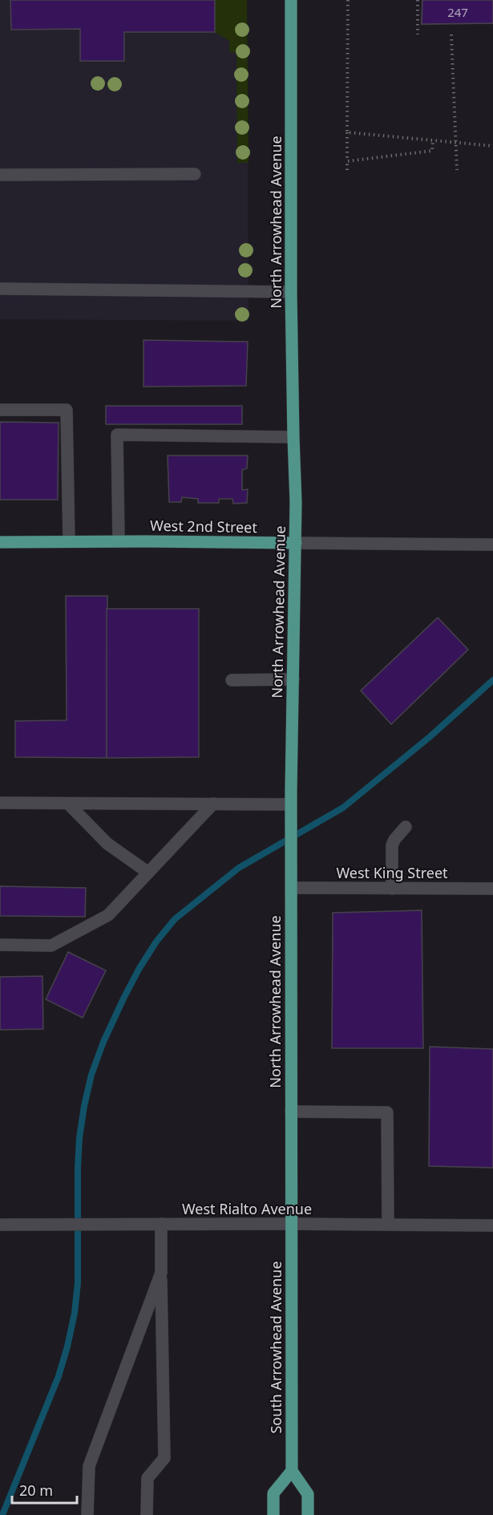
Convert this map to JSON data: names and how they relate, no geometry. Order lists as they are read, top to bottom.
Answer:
{
  "streets": {
    "main road": ["North Arrowhead Avenue", "West 2nd Street", "South Arrowhead Avenue"],
    "street": ["West King Street", "West Rialto Avenue"]
  },
  "crossings": [
    ["North Arrowhead Avenue", "West 2nd Street"],
    ["North Arrowhead Avenue", "West King Street"],
    ["North Arrowhead Avenue", "West Rialto Avenue"],
    ["North Arrowhead Avenue", "South Arrowhead Avenue"],
    ["West Rialto Avenue", "South Arrowhead Avenue"]
  ],
  "house_numbers": ["247"],
  "scale_bar": "20 m"
}
